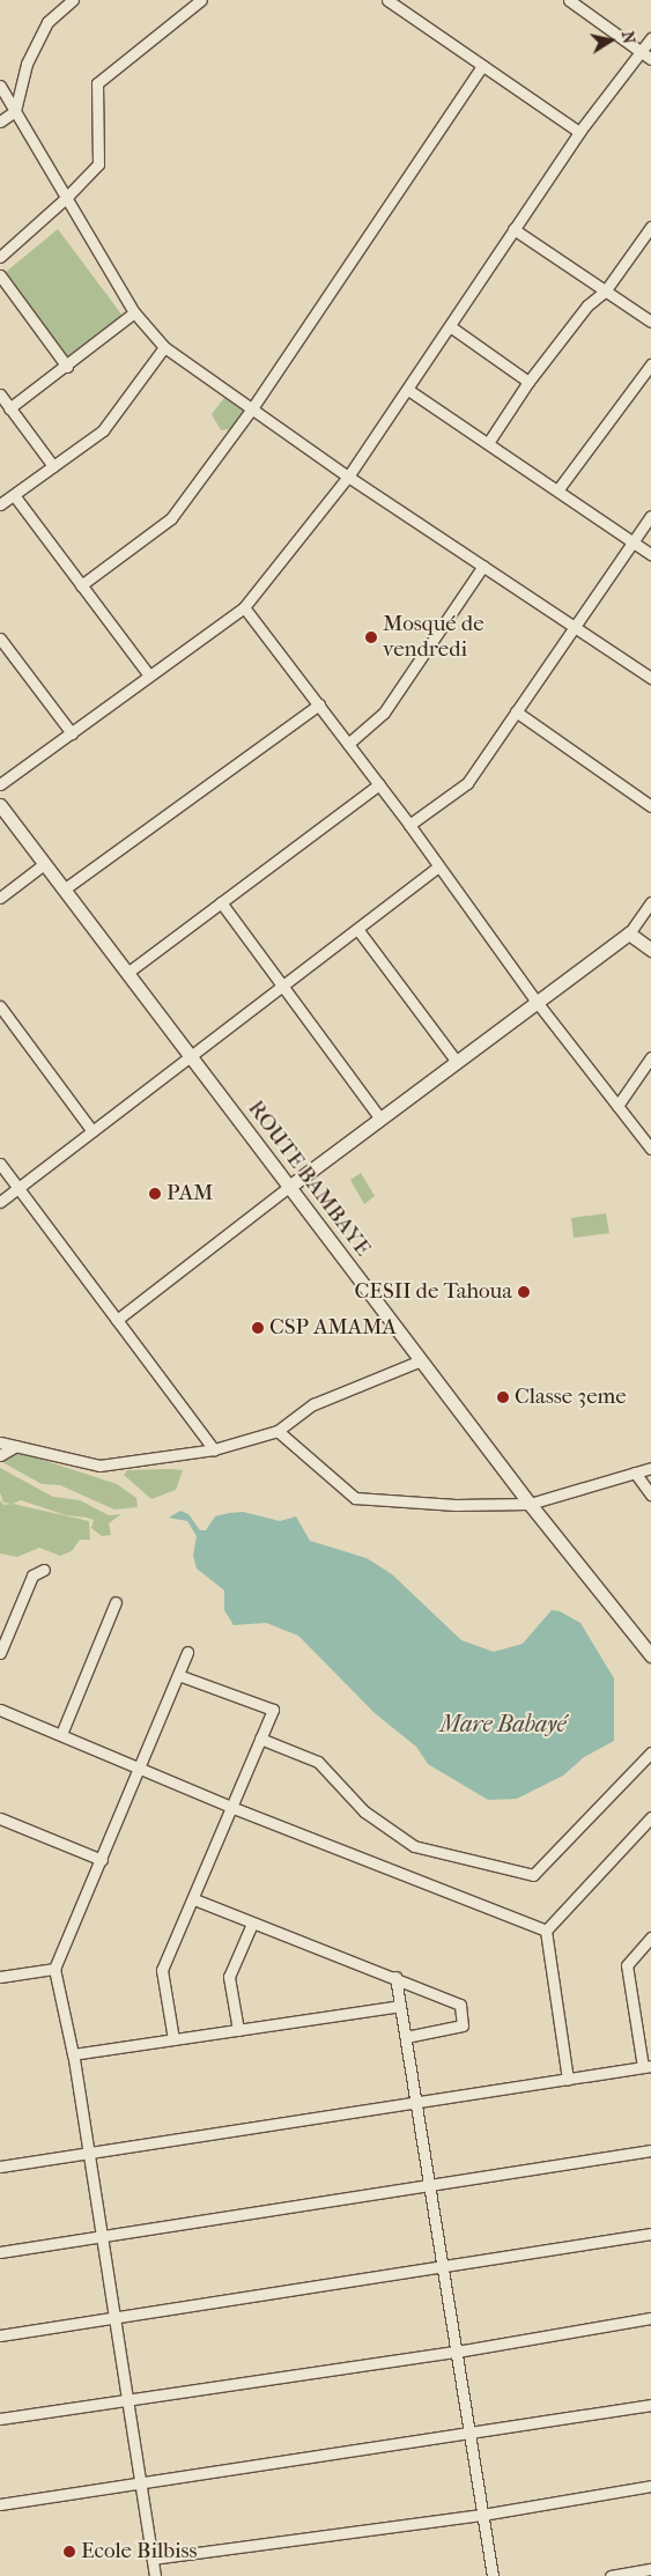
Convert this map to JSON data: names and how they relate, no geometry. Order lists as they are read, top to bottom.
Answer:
{
  "streets": {
    "street": ["ROUTE BAMBAYE"]
  },
  "water": ["Mare Babayé"],
  "places": [
    "Mosqué de vendredi",
    "PAM",
    "CESII de Tahoua",
    "CSP AMAMA",
    "Classe 3eme",
    "Ecole Bilbiss"
  ],
  "north": "right"
}
